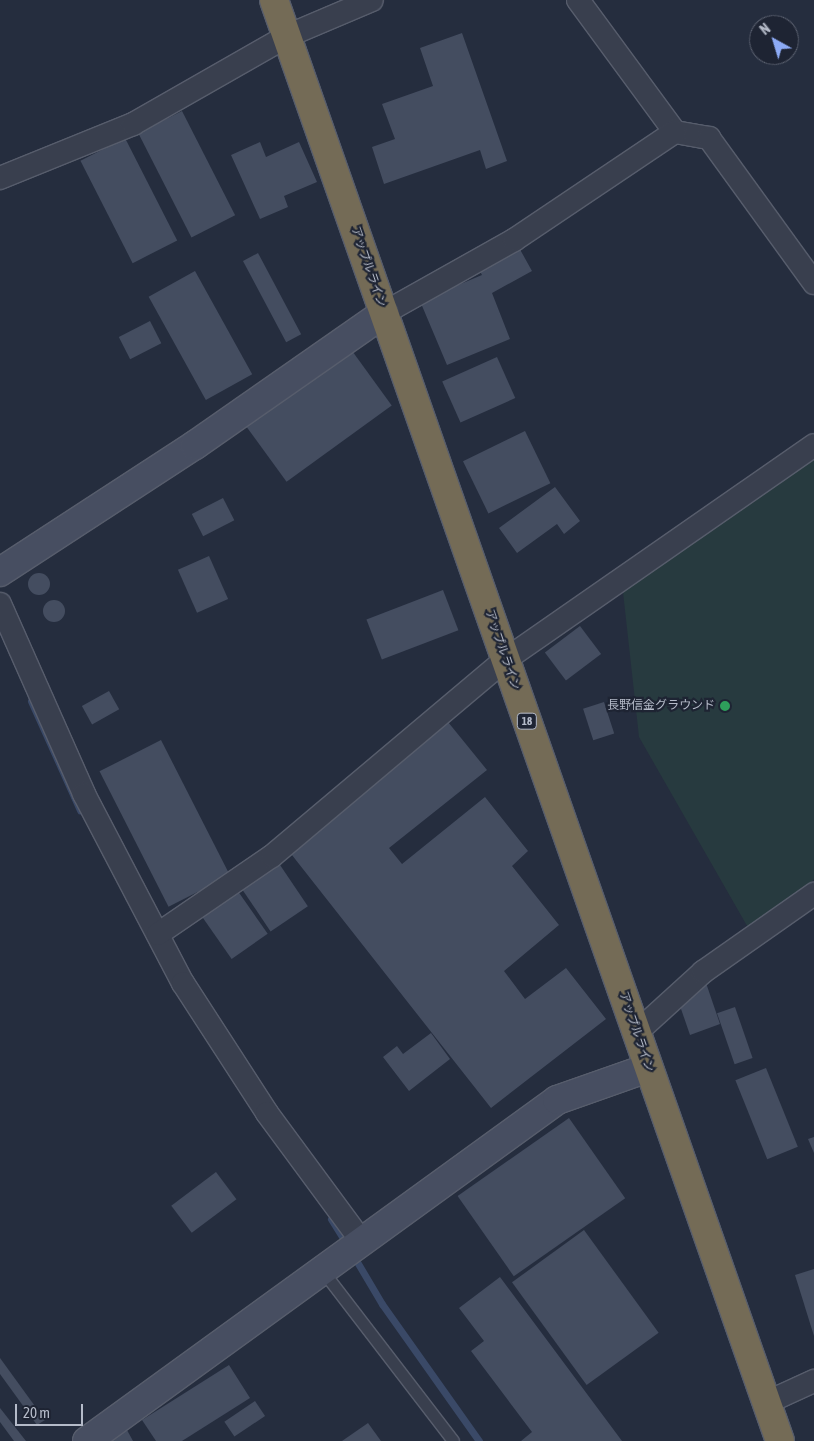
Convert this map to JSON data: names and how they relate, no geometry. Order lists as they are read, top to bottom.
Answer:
{
  "streets": {
    "highway": ["アップルライン", "18"]
  },
  "places": ["長野信金グラウンド"],
  "scale_bar": "20 m",
  "north": "top left"
}
